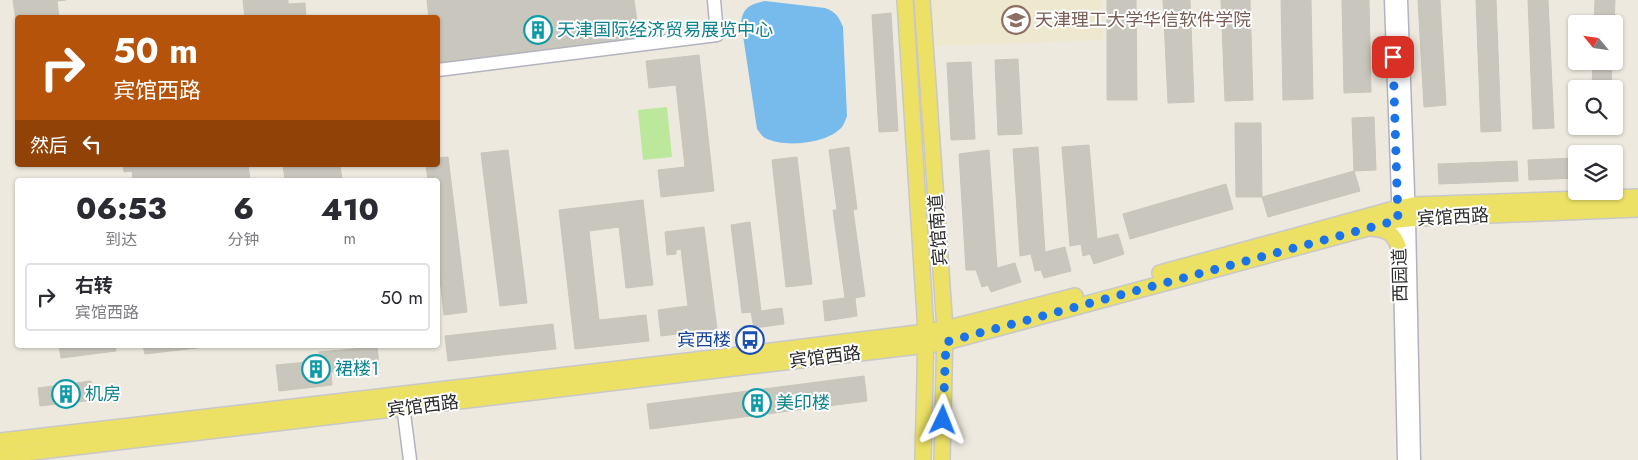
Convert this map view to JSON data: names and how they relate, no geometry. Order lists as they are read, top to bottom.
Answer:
{
  "streets": {
    "main road": ["宾馆西路", "宾馆南道"],
    "street": ["西园道"]
  },
  "crossings": [
    ["宾馆西路", "宾馆南道"],
    ["宾馆西路", "西园道"]
  ],
  "places": {
    "school or university": ["天津理工大学华信软件学院"],
    "building": [
      "天津国际经济贸易展览中心",
      "裙楼1",
      "机房",
      "美印楼"
    ],
    "bus stop": ["宾西楼"]
  },
  "north": "top left",
  "page": {
    "turn": ["50 m", "宾馆西路"],
    "then": "然后",
    "eta": [
      "06:53",
      "到达",
      "6",
      "分钟",
      "410",
      "m"
    ],
    "list": [
      {
        "name": "右转",
        "note": "宾馆西路",
        "value": "50 m"
      }
    ]
  }
}
